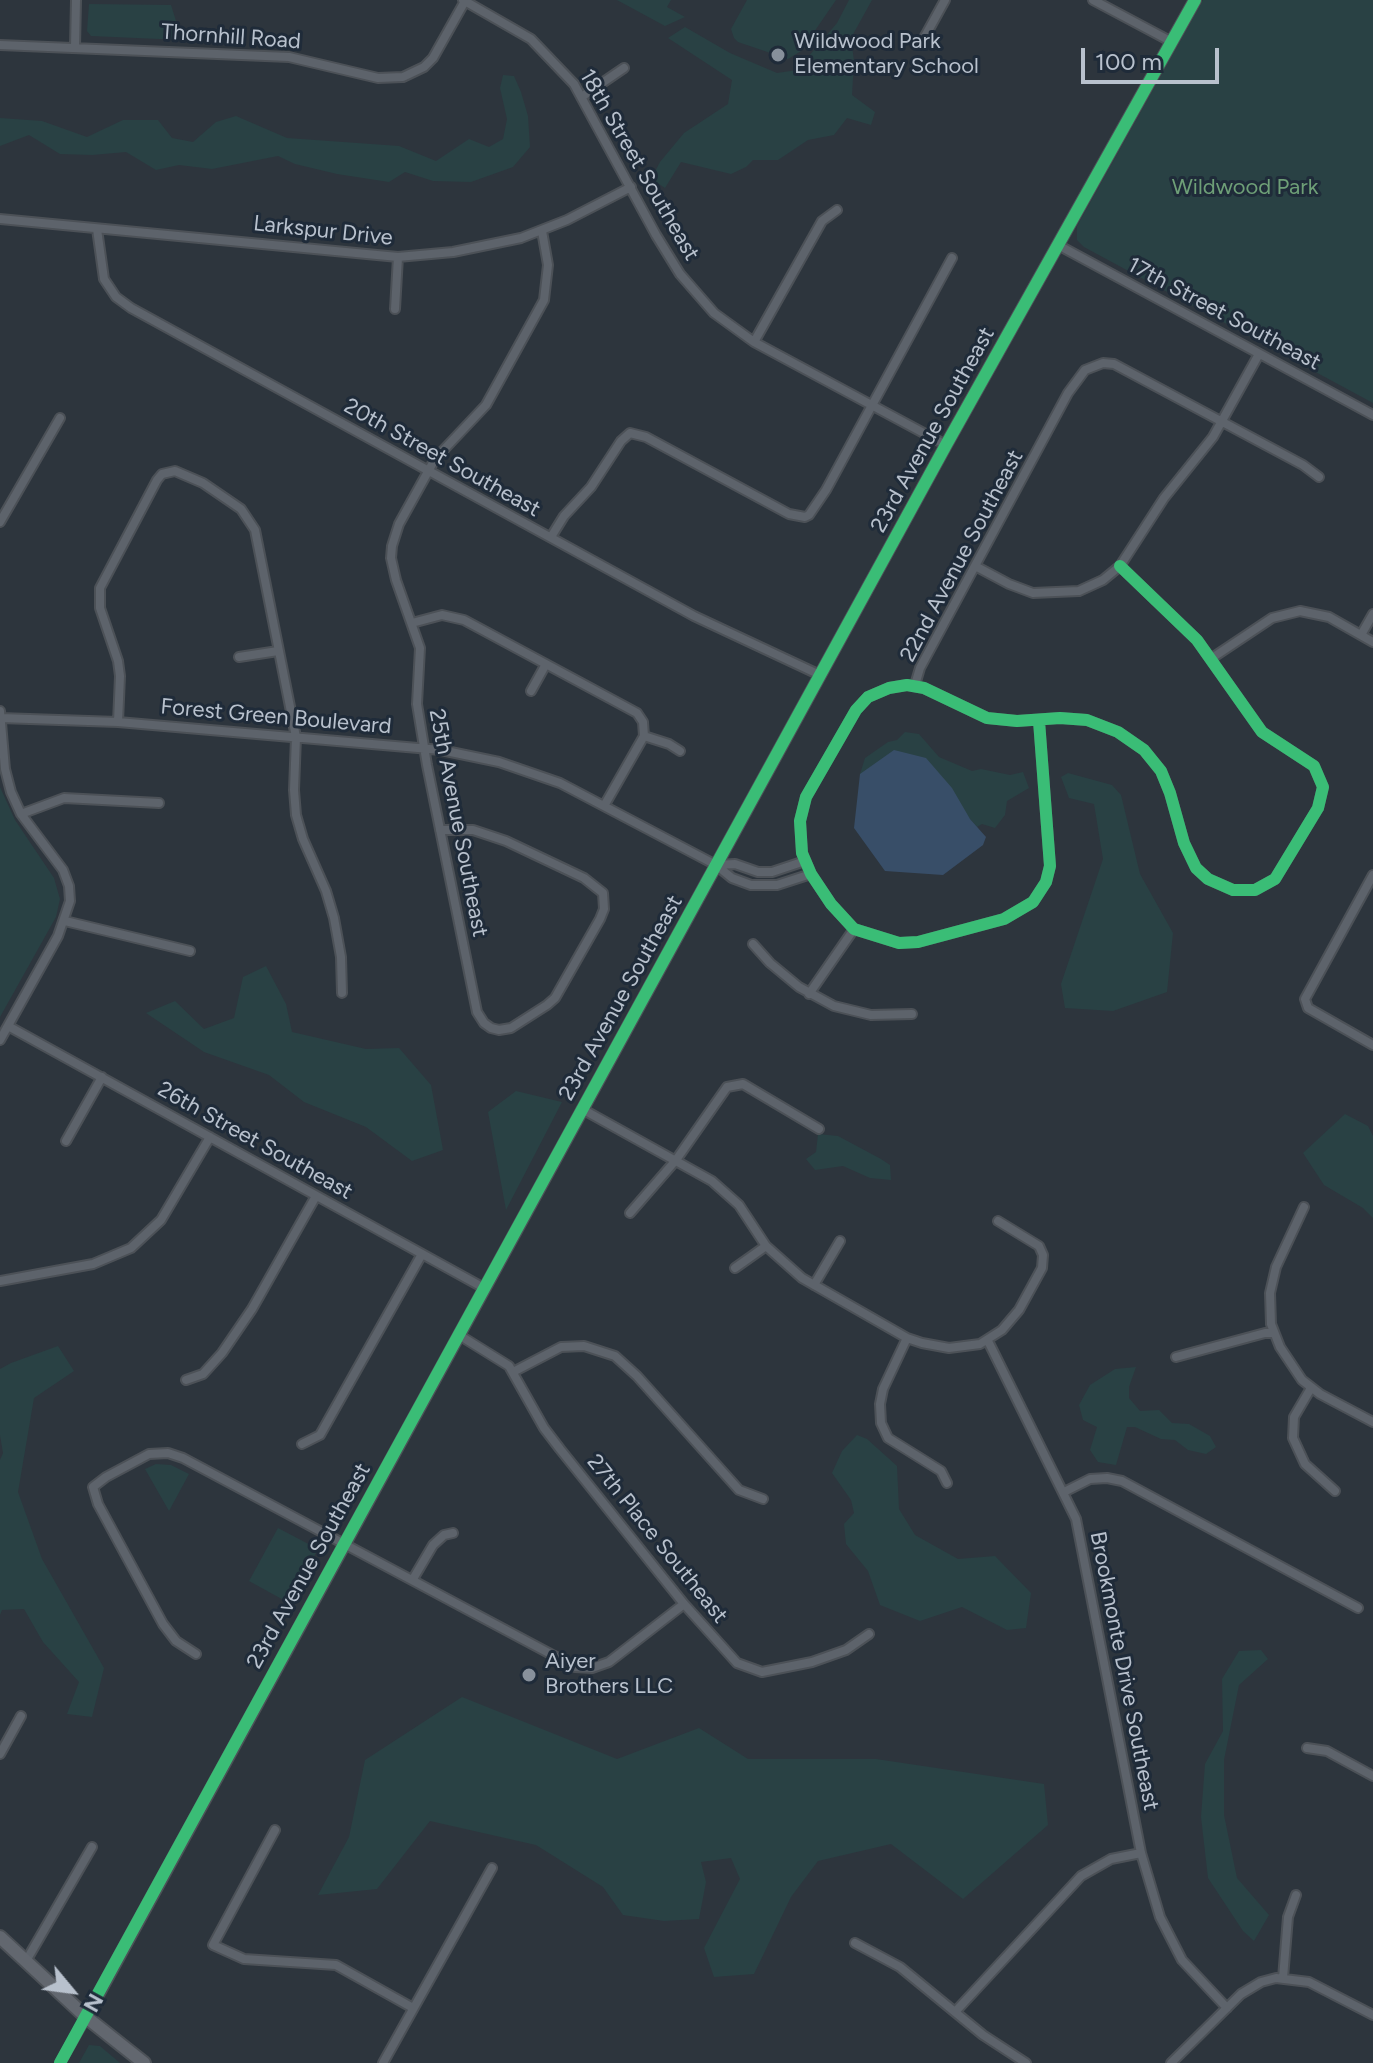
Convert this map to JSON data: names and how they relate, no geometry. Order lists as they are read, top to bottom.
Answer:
{
  "streets": {
    "street": [
      "Thornhill Road",
      "18th Street Southeast",
      "Larkspur Drive",
      "17th Street Southeast",
      "23rd Avenue Southeast",
      "20th Street Southeast",
      "22nd Avenue Southeast",
      "Forest Green Boulevard",
      "25th Avenue Southeast",
      "26th Street Southeast",
      "27th Place Southeast",
      "Brookmonte Drive Southeast"
    ]
  },
  "crossings": [
    ["Thornhill Road", "18th Street Southeast"],
    ["18th Street Southeast", "Larkspur Drive"],
    ["18th Street Southeast", "23rd Avenue Southeast"],
    ["Larkspur Drive", "20th Street Southeast"],
    ["Larkspur Drive", "25th Avenue Southeast"],
    ["17th Street Southeast", "23rd Avenue Southeast"],
    ["23rd Avenue Southeast", "20th Street Southeast"],
    ["23rd Avenue Southeast", "Forest Green Boulevard"],
    ["23rd Avenue Southeast", "26th Street Southeast"],
    ["23rd Avenue Southeast", "27th Place Southeast"],
    ["20th Street Southeast", "25th Avenue Southeast"],
    ["22nd Avenue Southeast", "Forest Green Boulevard"],
    ["Forest Green Boulevard", "25th Avenue Southeast"]
  ],
  "parks": ["Wildwood Park"],
  "places": ["Wildwood Park Elementary School", "Aiyer Brothers LLC"],
  "scale_bar": "100 m",
  "north": "bottom right"
}
